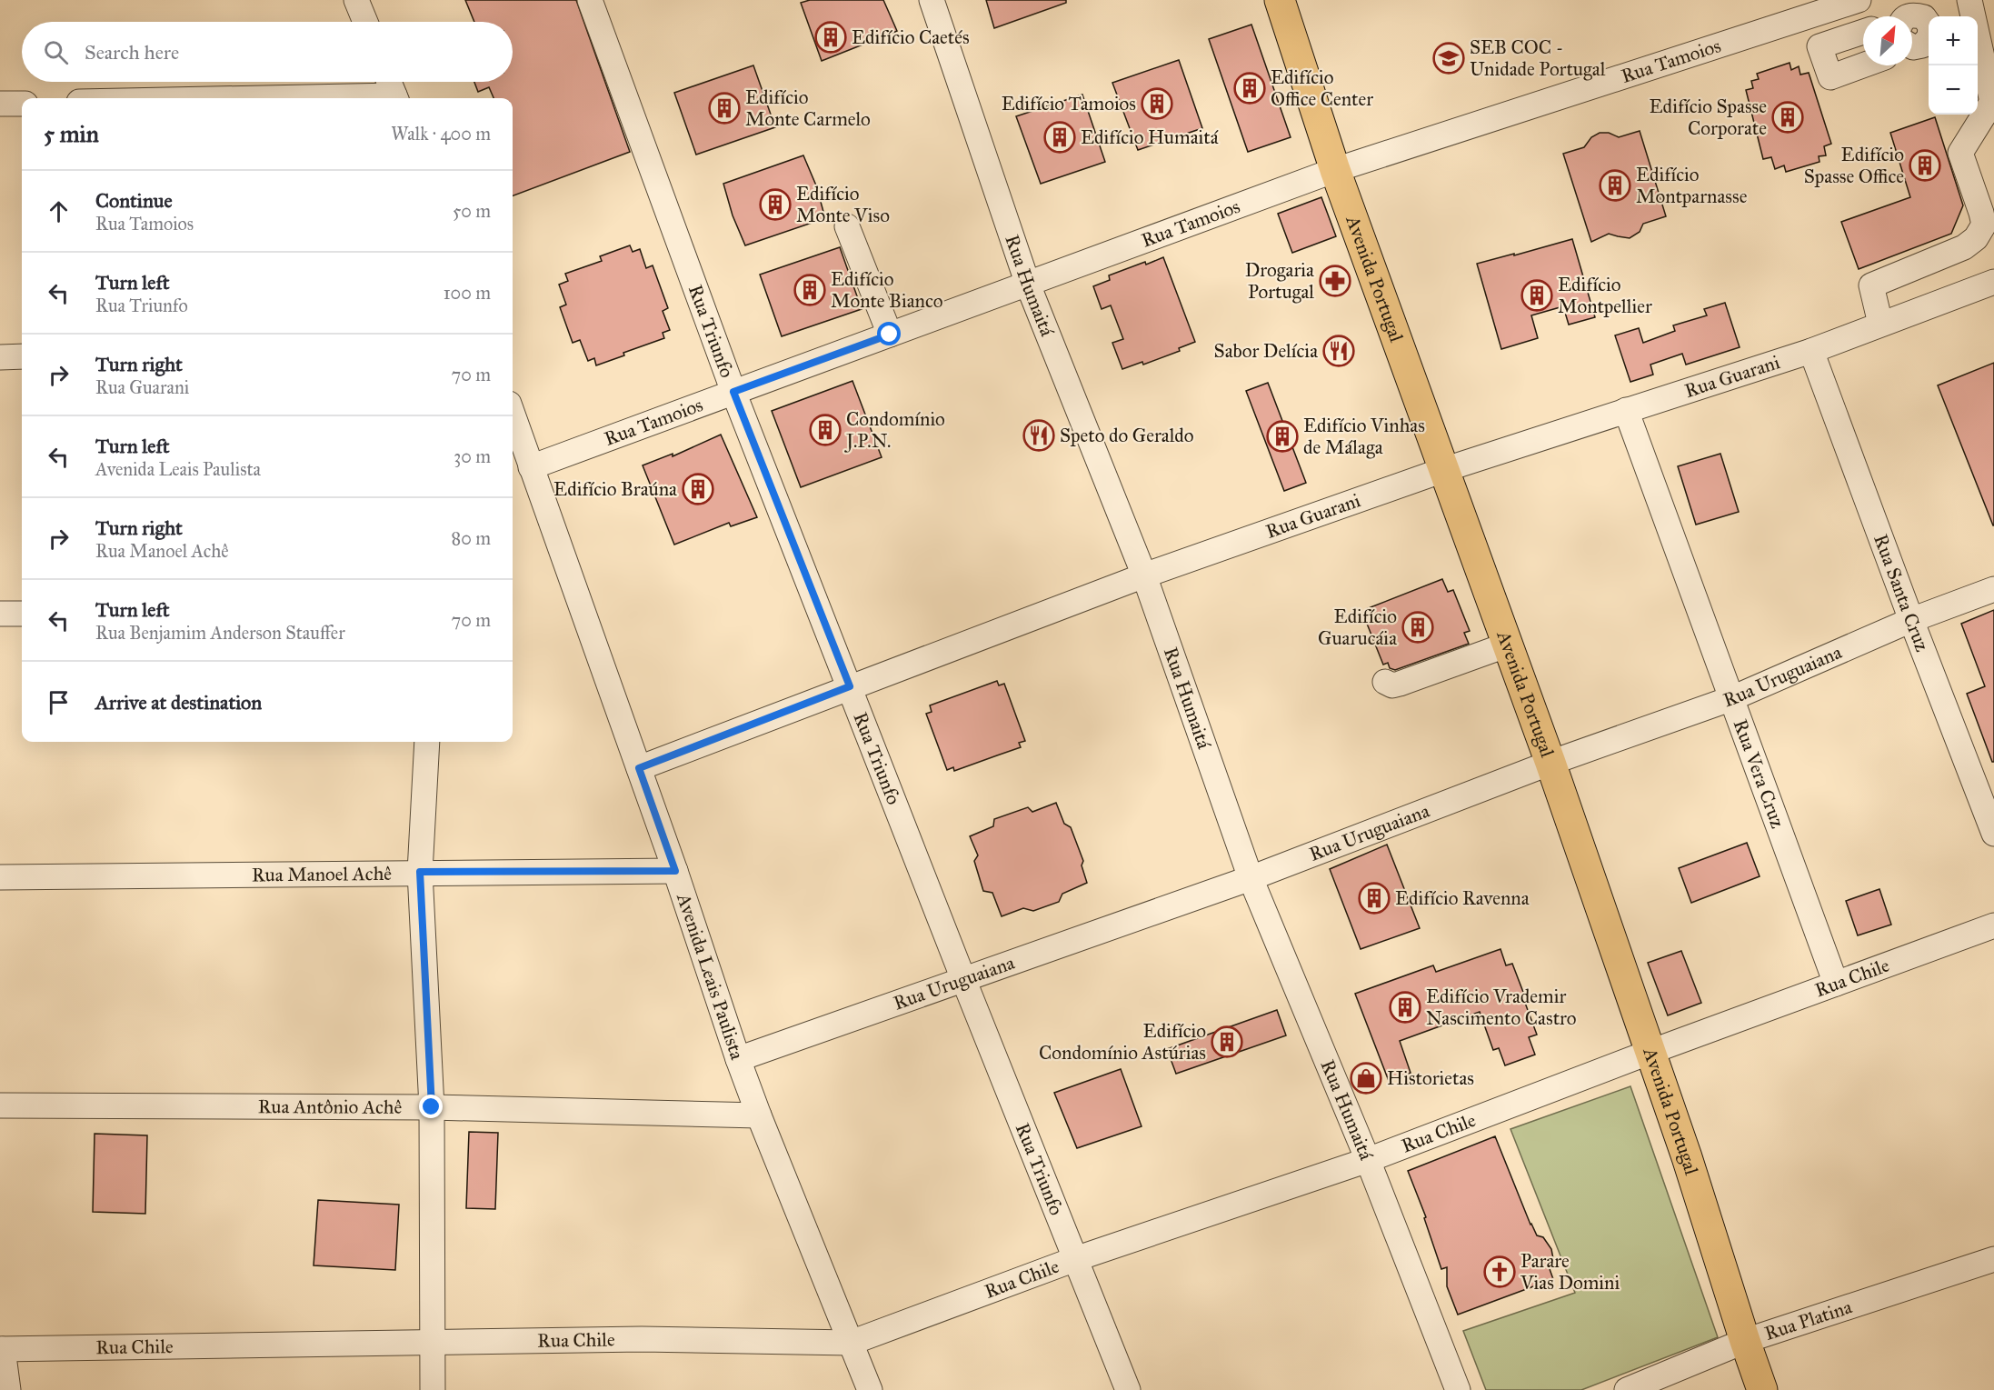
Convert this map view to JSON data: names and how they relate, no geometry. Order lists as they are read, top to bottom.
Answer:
{
  "streets": {
    "main road": ["Avenida Portugal"],
    "street": [
      "Rua Tamoios",
      "Rua Humaitá",
      "Rua Triunfo",
      "Rua Guarani",
      "Rua Santa Cruz",
      "Rua Uruguaiana",
      "Rua Vera Cruz",
      "Rua Manoel Achê",
      "Avenida Leais Paulista",
      "Rua Chile",
      "Rua Antônio Achê",
      "Rua Platina"
    ]
  },
  "crossings": [
    ["Rua Tamoios", "Avenida Portugal"],
    ["Rua Tamoios", "Rua Humaitá"],
    ["Rua Tamoios", "Rua Triunfo"],
    ["Rua Tamoios", "Avenida Leais Paulista"],
    ["Avenida Portugal", "Rua Guarani"],
    ["Avenida Portugal", "Rua Uruguaiana"],
    ["Avenida Portugal", "Rua Chile"],
    ["Avenida Portugal", "Rua Platina"],
    ["Rua Humaitá", "Rua Guarani"],
    ["Rua Humaitá", "Rua Uruguaiana"],
    ["Rua Humaitá", "Rua Chile"],
    ["Rua Triunfo", "Rua Guarani"],
    ["Rua Triunfo", "Rua Uruguaiana"],
    ["Rua Triunfo", "Rua Chile"],
    ["Rua Guarani", "Rua Santa Cruz"],
    ["Rua Guarani", "Rua Vera Cruz"],
    ["Rua Guarani", "Avenida Leais Paulista"],
    ["Rua Santa Cruz", "Rua Uruguaiana"],
    ["Rua Uruguaiana", "Rua Vera Cruz"],
    ["Rua Uruguaiana", "Avenida Leais Paulista"],
    ["Rua Vera Cruz", "Rua Chile"],
    ["Rua Manoel Achê", "Avenida Leais Paulista"],
    ["Avenida Leais Paulista", "Rua Chile"],
    ["Avenida Leais Paulista", "Rua Antônio Achê"]
  ],
  "places": {
    "building": [
      "Edifício Caetés",
      "Edifício Office Center",
      "Edifício Tamoios",
      "Edifício Monte Carmelo",
      "Edifício Spasse Corporate",
      "Edifício Humaitá",
      "Edifício Spasse Office",
      "Edifício Montparnasse",
      "Edifício Monte Viso",
      "Edifício Monte Bianco",
      "Edifício Montpellier",
      "Condomínio J.P.N.",
      "Edifício Vinhas de Málaga",
      "Edifício Braúna",
      "Edifício Guarucáia",
      "Edifício Ravenna",
      "Edifício Vrademir Nascimento Castro",
      "Edifício Condomínio Astúrias"
    ],
    "school or university": ["SEB COC - Unidade Portugal"],
    "pharmacy": ["Drogaria Portugal"],
    "restaurant": ["Sabor Delícia", "Speto do Geraldo"],
    "shop": ["Historietas"],
    "church": ["Parare Vias Domini"]
  },
  "north": "top right",
  "page": {
    "map_buttons": ["+", "−"],
    "search": "Search here",
    "heading": ["5 min", "Walk · 400 m"],
    "list": [
      ["Continue", "Rua Tamoios", "50 m"],
      ["Turn left", "Rua Triunfo", "100 m"],
      ["Turn right", "Rua Guarani", "70 m"],
      ["Turn left", "Avenida Leais Paulista", "30 m"],
      ["Turn right", "Rua Manoel Achê", "80 m"],
      ["Turn left", "Rua Benjamim Anderson Stauffer", "70 m"],
      "Arrive at destination"
    ]
  }
}
